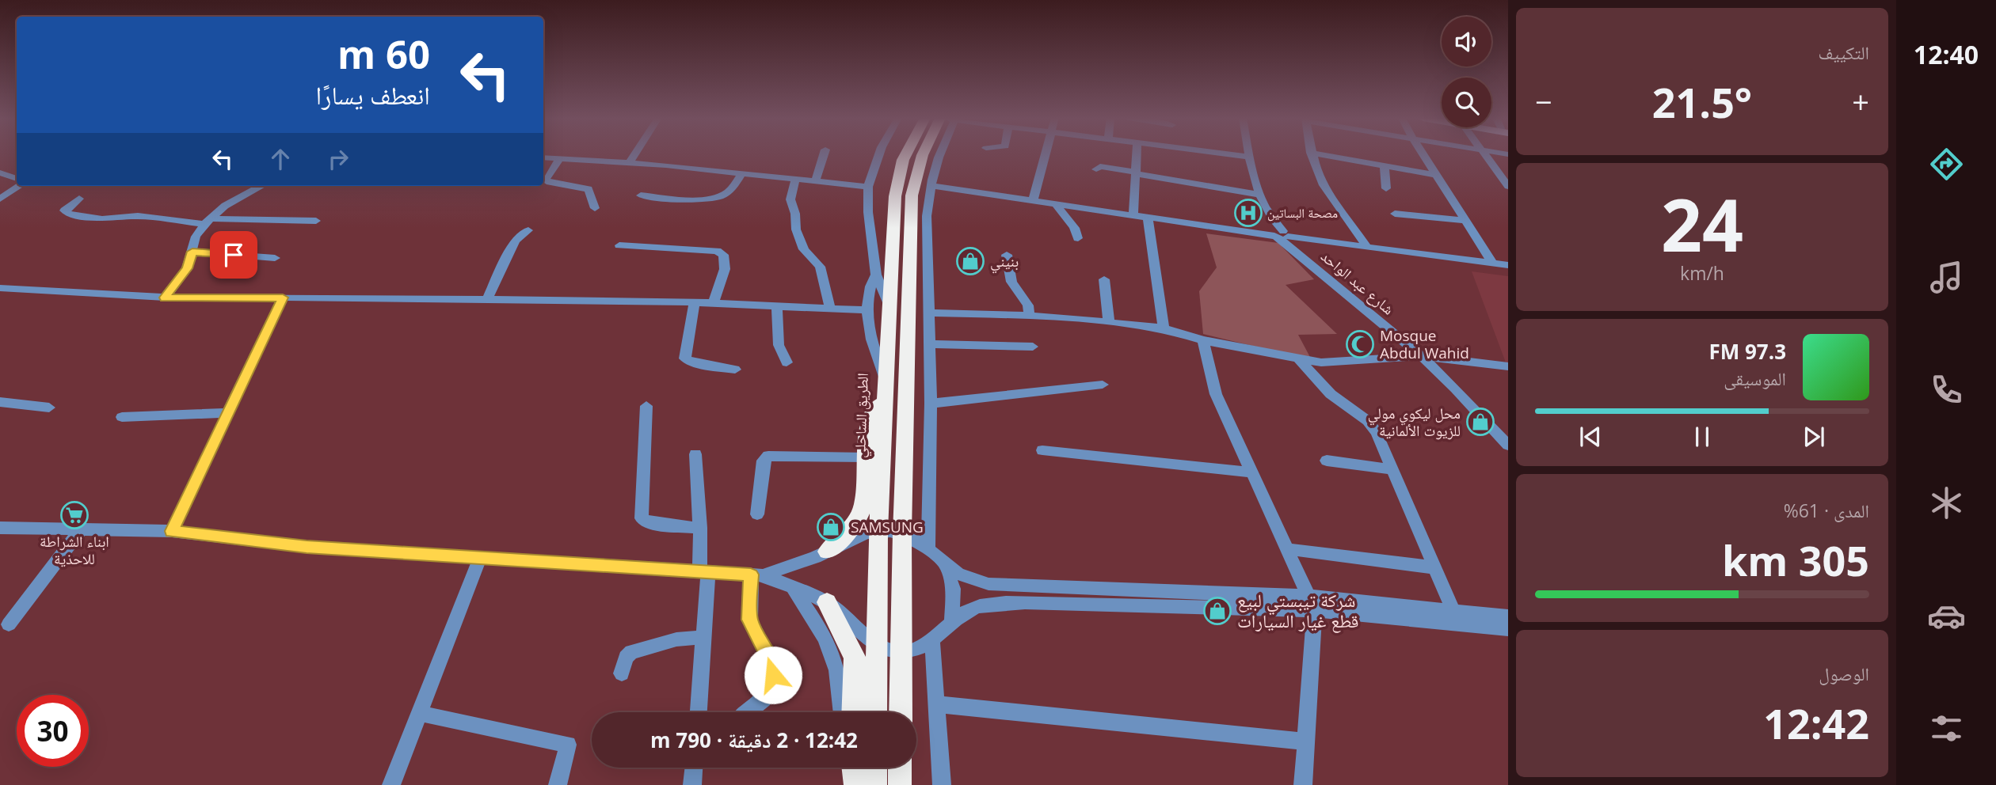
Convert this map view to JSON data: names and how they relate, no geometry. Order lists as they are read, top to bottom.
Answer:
{
  "streets": {
    "highway": ["الطريق الساحلي"],
    "street": ["شارع عبد الواحد"]
  },
  "places": {
    "hospital": ["مصحة البساتين"],
    "shop": [
      "بنيني",
      "محل ليكوي مولي للزيوت الألمانية",
      "SAMSUNG",
      "شركة تيبستي لبيع قطع غيار السيارات"
    ],
    "mosque": ["Mosque Abdul Wahid"],
    "supermarket": ["ابناء الشراطة للاحذية"]
  },
  "page": {
    "tabs": "12:40",
    "tile": [
      "التكييف",
      ["24", "km/h"],
      ["المدى · 61%", "305 km"],
      ["الوصول", "12:42"]
    ],
    "turn": ["60 m", "انعطف يسارًا"],
    "heat": ["−", "21.5°", "+"],
    "song": ["97.3 FM", "الموسيقى"],
    "limit": "30",
    "trip": "12:42 · 2 دقيقة · 790 m"
  }
}
